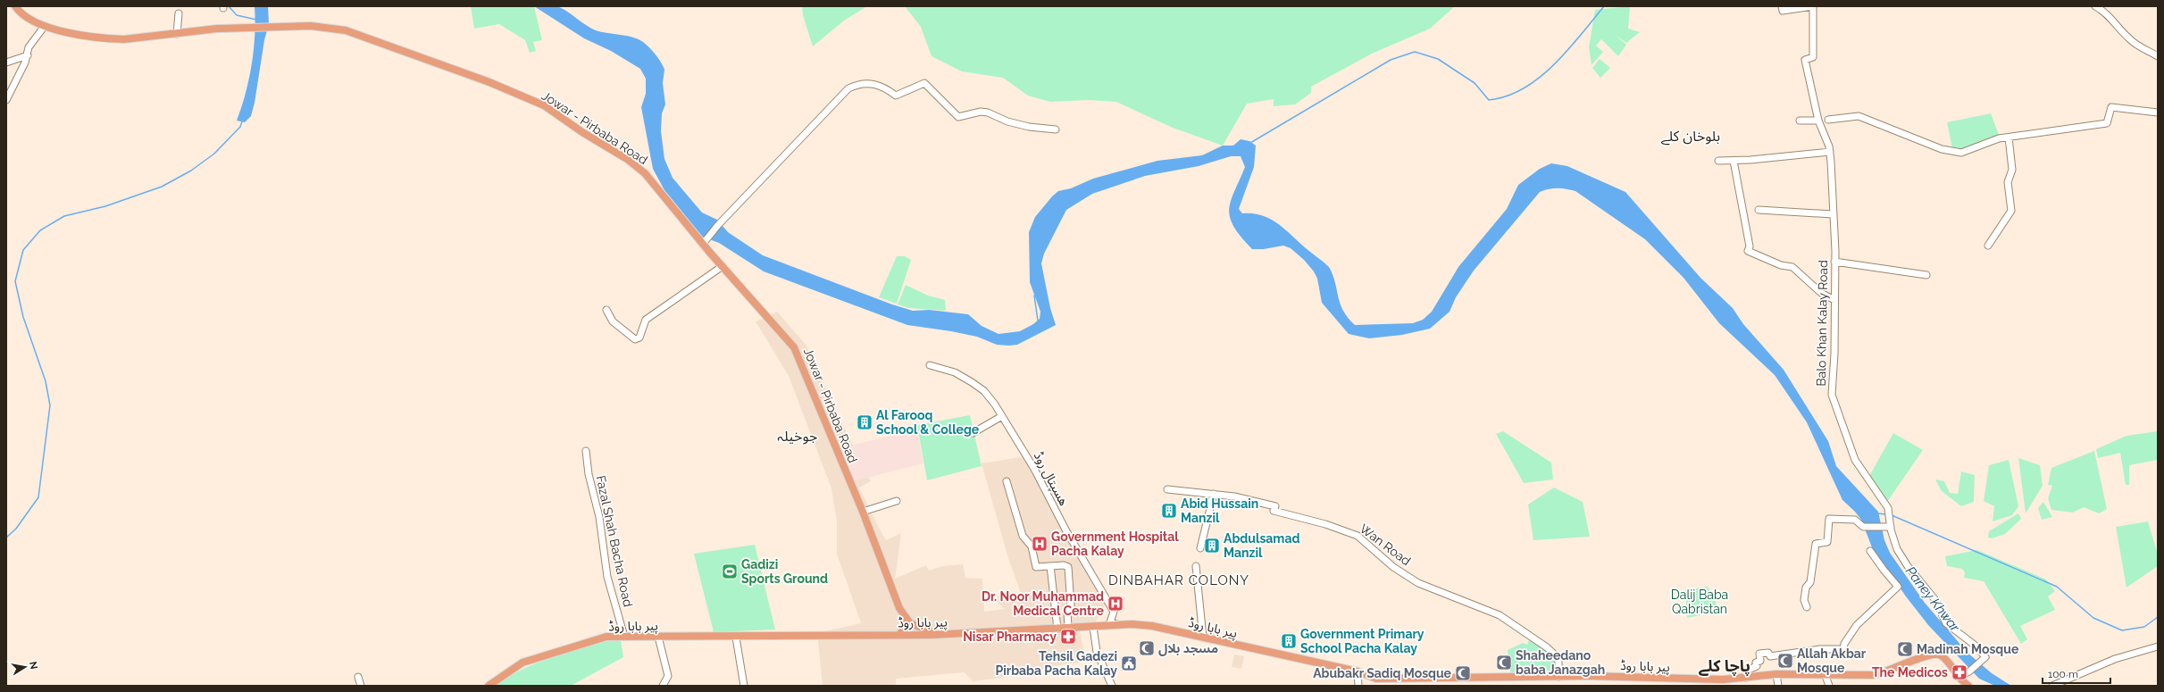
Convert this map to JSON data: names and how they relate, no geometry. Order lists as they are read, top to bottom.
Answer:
{
  "streets": {
    "main road": ["Jowar - Pirbaba Road", "پیر بابا روڈ"],
    "street": [
      "Balo Khan Kalay Road",
      "ھسپتال روڈ",
      "Fazal Shah Bacha Road",
      "Wan Road"
    ]
  },
  "crossings": [
    ["Jowar - Pirbaba Road", "پیر بابا روڈ"],
    ["Balo Khan Kalay Road", "پیر بابا روڈ"],
    ["ھسپتال روڈ", "پیر بابا روڈ"],
    ["Fazal Shah Bacha Road", "پیر بابا روڈ"],
    ["Wan Road", "پیر بابا روڈ"]
  ],
  "districts": [
    "بلوخان كلے",
    "جوخیلہ",
    "DINBAHAR COLONY",
    "پاچا کلے"
  ],
  "water": ["Paney Khwar"],
  "parks": ["Dalij Baba Qabristan"],
  "places": {
    "building": [
      "Al Farooq School & College",
      "Abid Hussain Manzil",
      "Abdulsamad Manzil",
      "Government Primary School Pacha Kalay"
    ],
    "hospital": ["Government Hospital Pacha Kalay", "Dr. Noor Muhammad Medical Centre"],
    "sports": ["Gadizi Sports Ground"],
    "pharmacy": ["Nisar Pharmacy", "The Medicos"],
    "mosque": [
      "مسجد بلال",
      "Madinah Mosque",
      "Allah Akbar Mosque",
      "Shaheedano baba Janazgah",
      "Abubakr Sadiq Mosque"
    ],
    "public building": ["Tehsil Gadezi Pirbaba Pacha Kalay"]
  },
  "scale_bar": "100 m",
  "north": "right"
}
